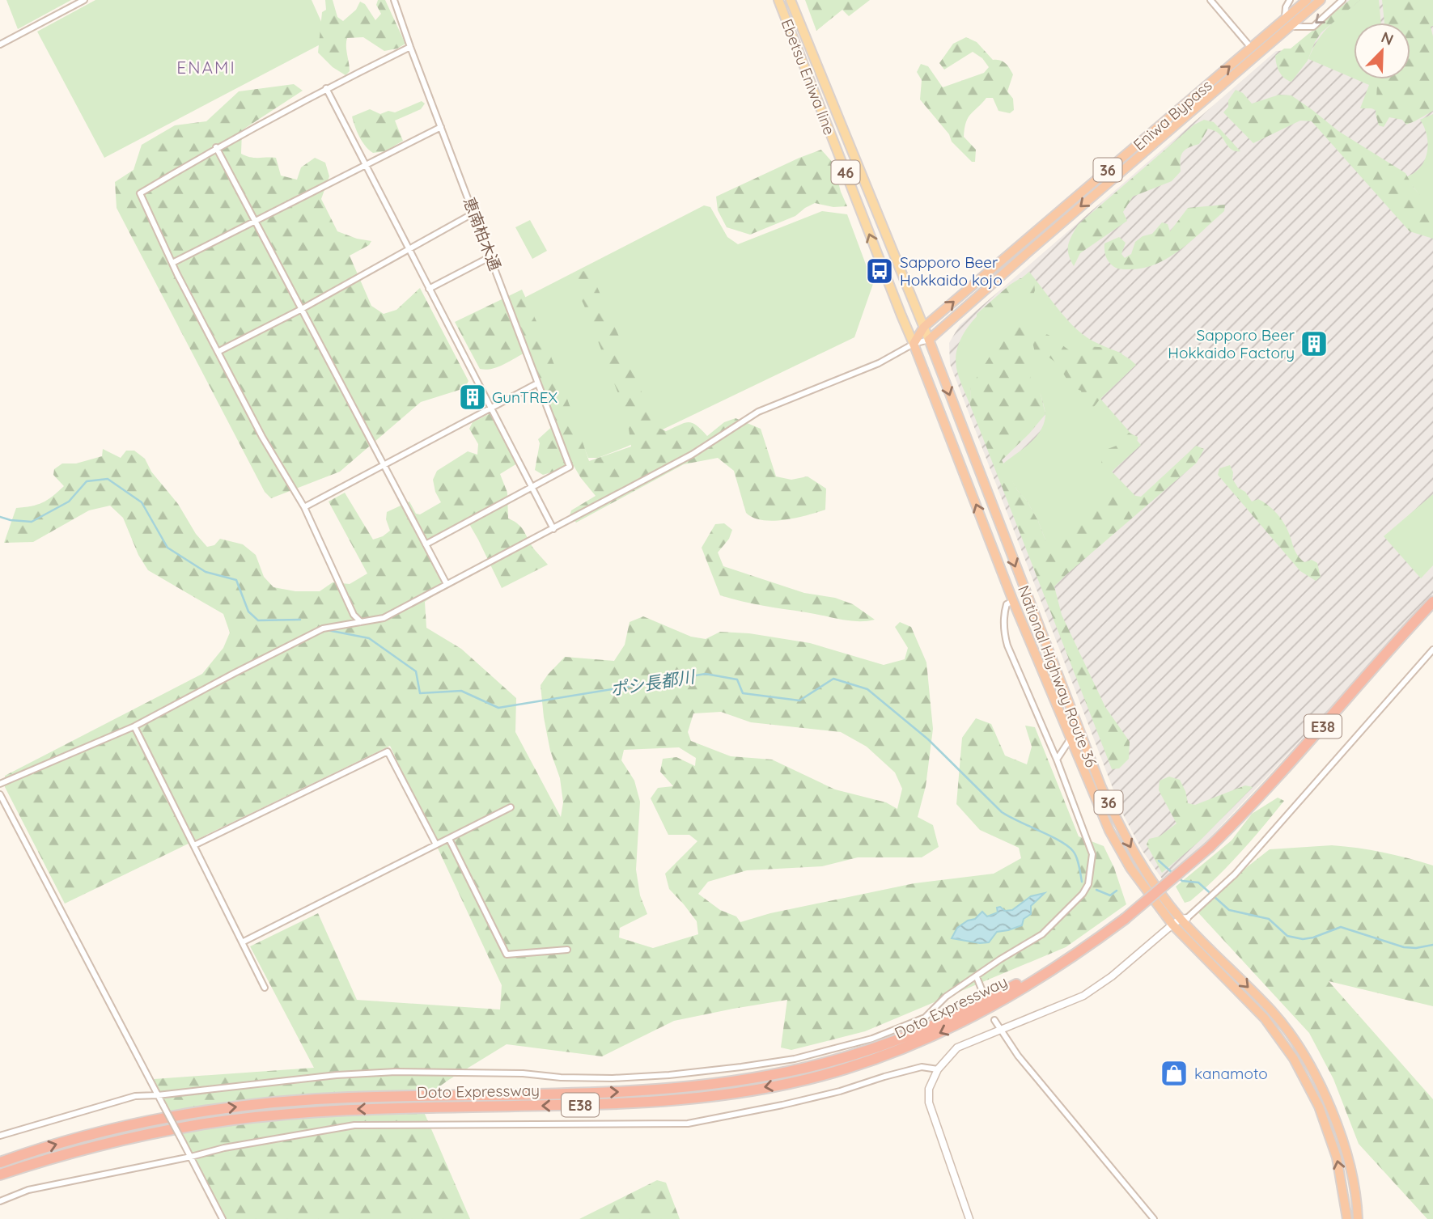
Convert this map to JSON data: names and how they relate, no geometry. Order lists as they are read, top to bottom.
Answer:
{
  "streets": {
    "highway": [
      "Eniwa Bypass",
      "36",
      "National Highway Route 36",
      "E38",
      "Doto Expressway"
    ],
    "main road": ["Ebetsu Eniwa line", "46"],
    "street": ["恵南柏木通"]
  },
  "crossings": [
    ["Ebetsu Eniwa line", "Eniwa Bypass"],
    ["Ebetsu Eniwa line", "National Highway Route 36"],
    ["Eniwa Bypass", "National Highway Route 36"]
  ],
  "districts": ["ENAMI"],
  "water": ["ポシ長都川"],
  "places": {
    "bus stop": ["Sapporo Beer Hokkaido kojo"],
    "building": ["Sapporo Beer Hokkaido Factory", "GunTREX"],
    "shop": ["kanamoto"]
  },
  "north": "top right"
}
